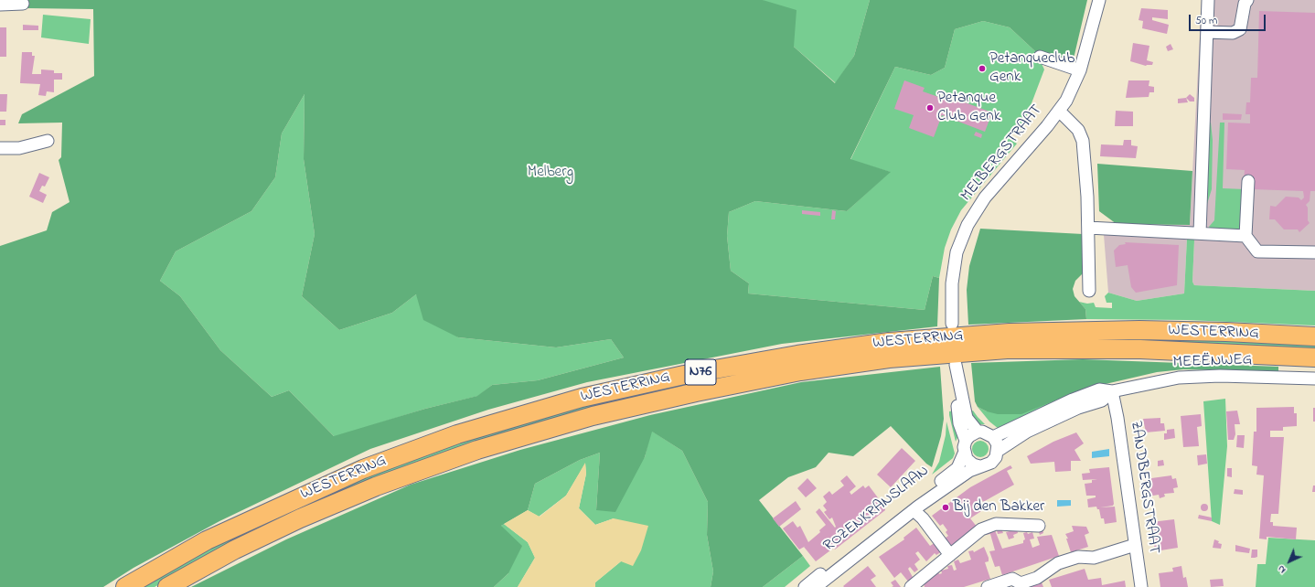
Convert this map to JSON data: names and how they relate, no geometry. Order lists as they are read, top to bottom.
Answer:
{
  "streets": {
    "highway": ["WESTERRING", "N76"],
    "street": [
      "MELBERGSTRAAT",
      "MEEËNWEG",
      "ZANDBERGSTRAAT",
      "ROZENKRANSLAAN"
    ]
  },
  "crossings": [
    ["MEEËNWEG", "ZANDBERGSTRAAT"],
    ["MEEËNWEG", "ROZENKRANSLAAN"],
    ["ZANDBERGSTRAAT", "ROZENKRANSLAAN"]
  ],
  "parks": ["Melberg"],
  "places": ["Petanqueclub Genk", "Petanque Club Genk", "Bij den Bakker"],
  "scale_bar": "50 m",
  "north": "bottom left"
}
